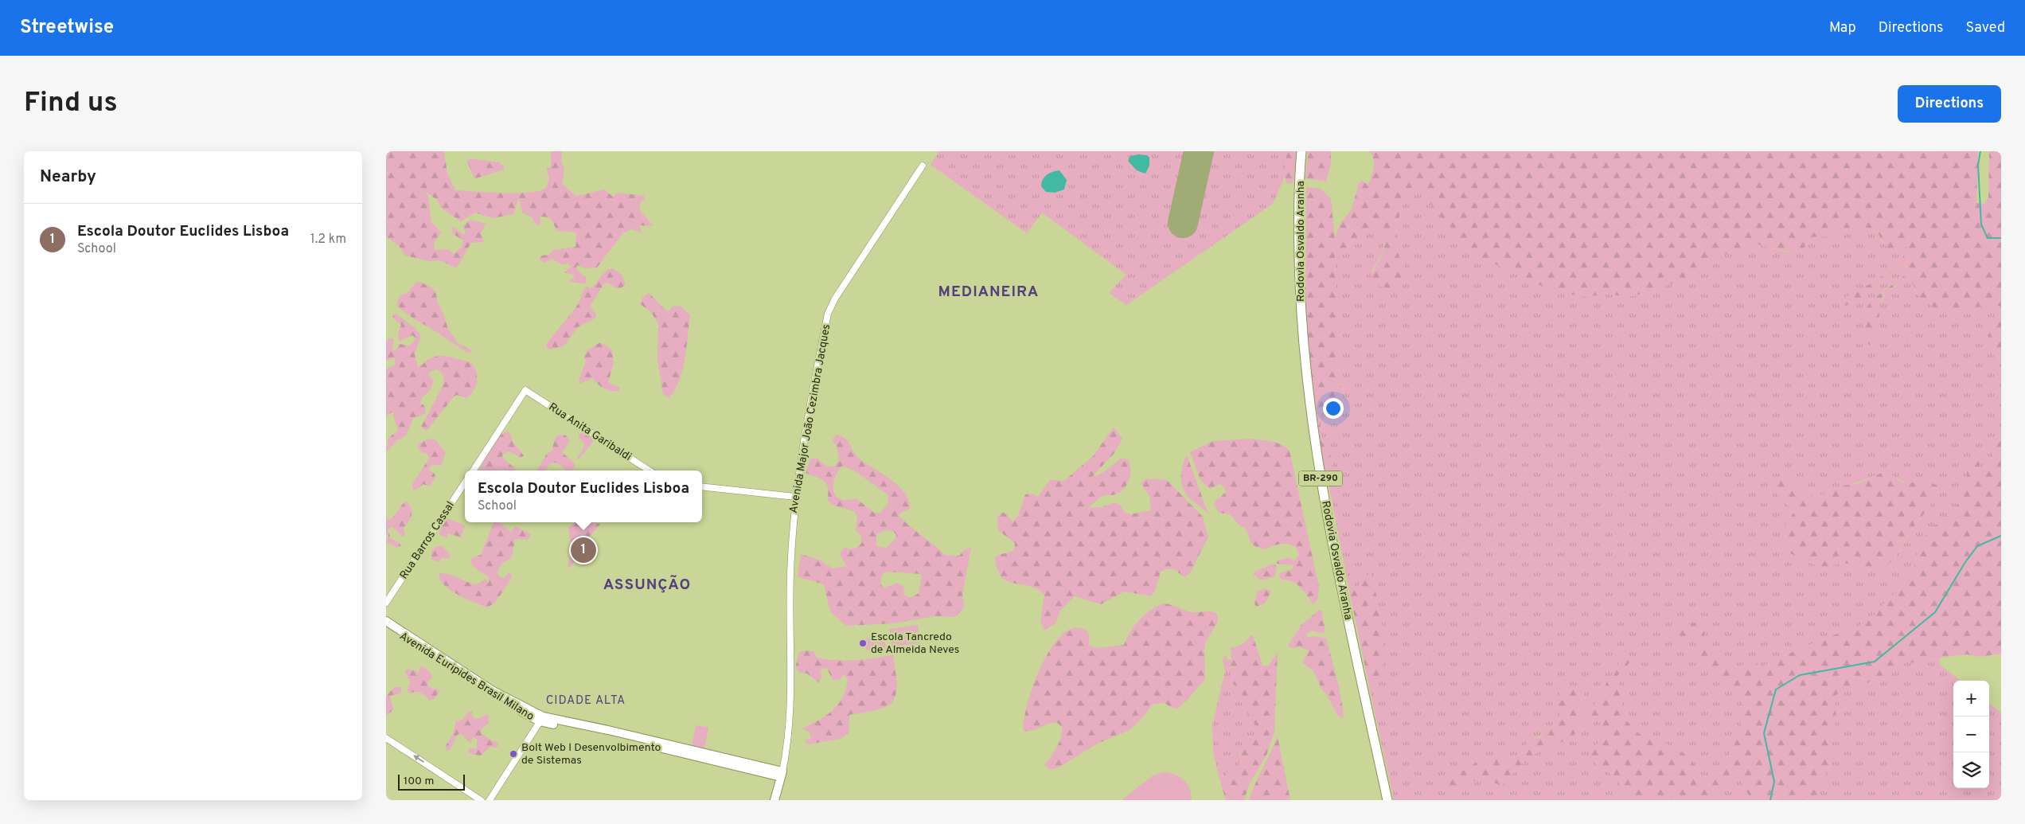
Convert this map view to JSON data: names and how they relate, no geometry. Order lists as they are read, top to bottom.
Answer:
{
  "streets": {
    "highway": ["Rodovia Osvaldo Aranha", "BR-290"],
    "main road": ["Avenida Euripides Brasil Milano"],
    "street": ["Avenida Major João Cezimbra Jacques", "Rua Anita Garibaldi", "Rua Barros Cassal"]
  },
  "crossings": [
    ["Avenida Major João Cezimbra Jacques", "Avenida Euripides Brasil Milano"]
  ],
  "districts": ["MEDIANEIRA", "ASSUNÇÃO", "CIDADE ALTA"],
  "places": ["Escola Tancredo de Almeida Neves", "Bolt Web l Desenvolbimento de Sistemas"],
  "scale_bar": "100 m",
  "page": {
    "header": "Streetwise",
    "nav": ["Map", "Directions", "Saved"],
    "buttons": "Directions",
    "title": "Find us",
    "heading": "Nearby",
    "list": [
      {
        "mark": "1",
        "name": "Escola Doutor Euclides Lisboa",
        "note": "School",
        "value": "1.2 km"
      }
    ],
    "popup": ["Escola Doutor Euclides Lisboa", "School"],
    "pins": "1",
    "map_buttons": ["+", "−"],
    "scale": "100 m"
  }
}
